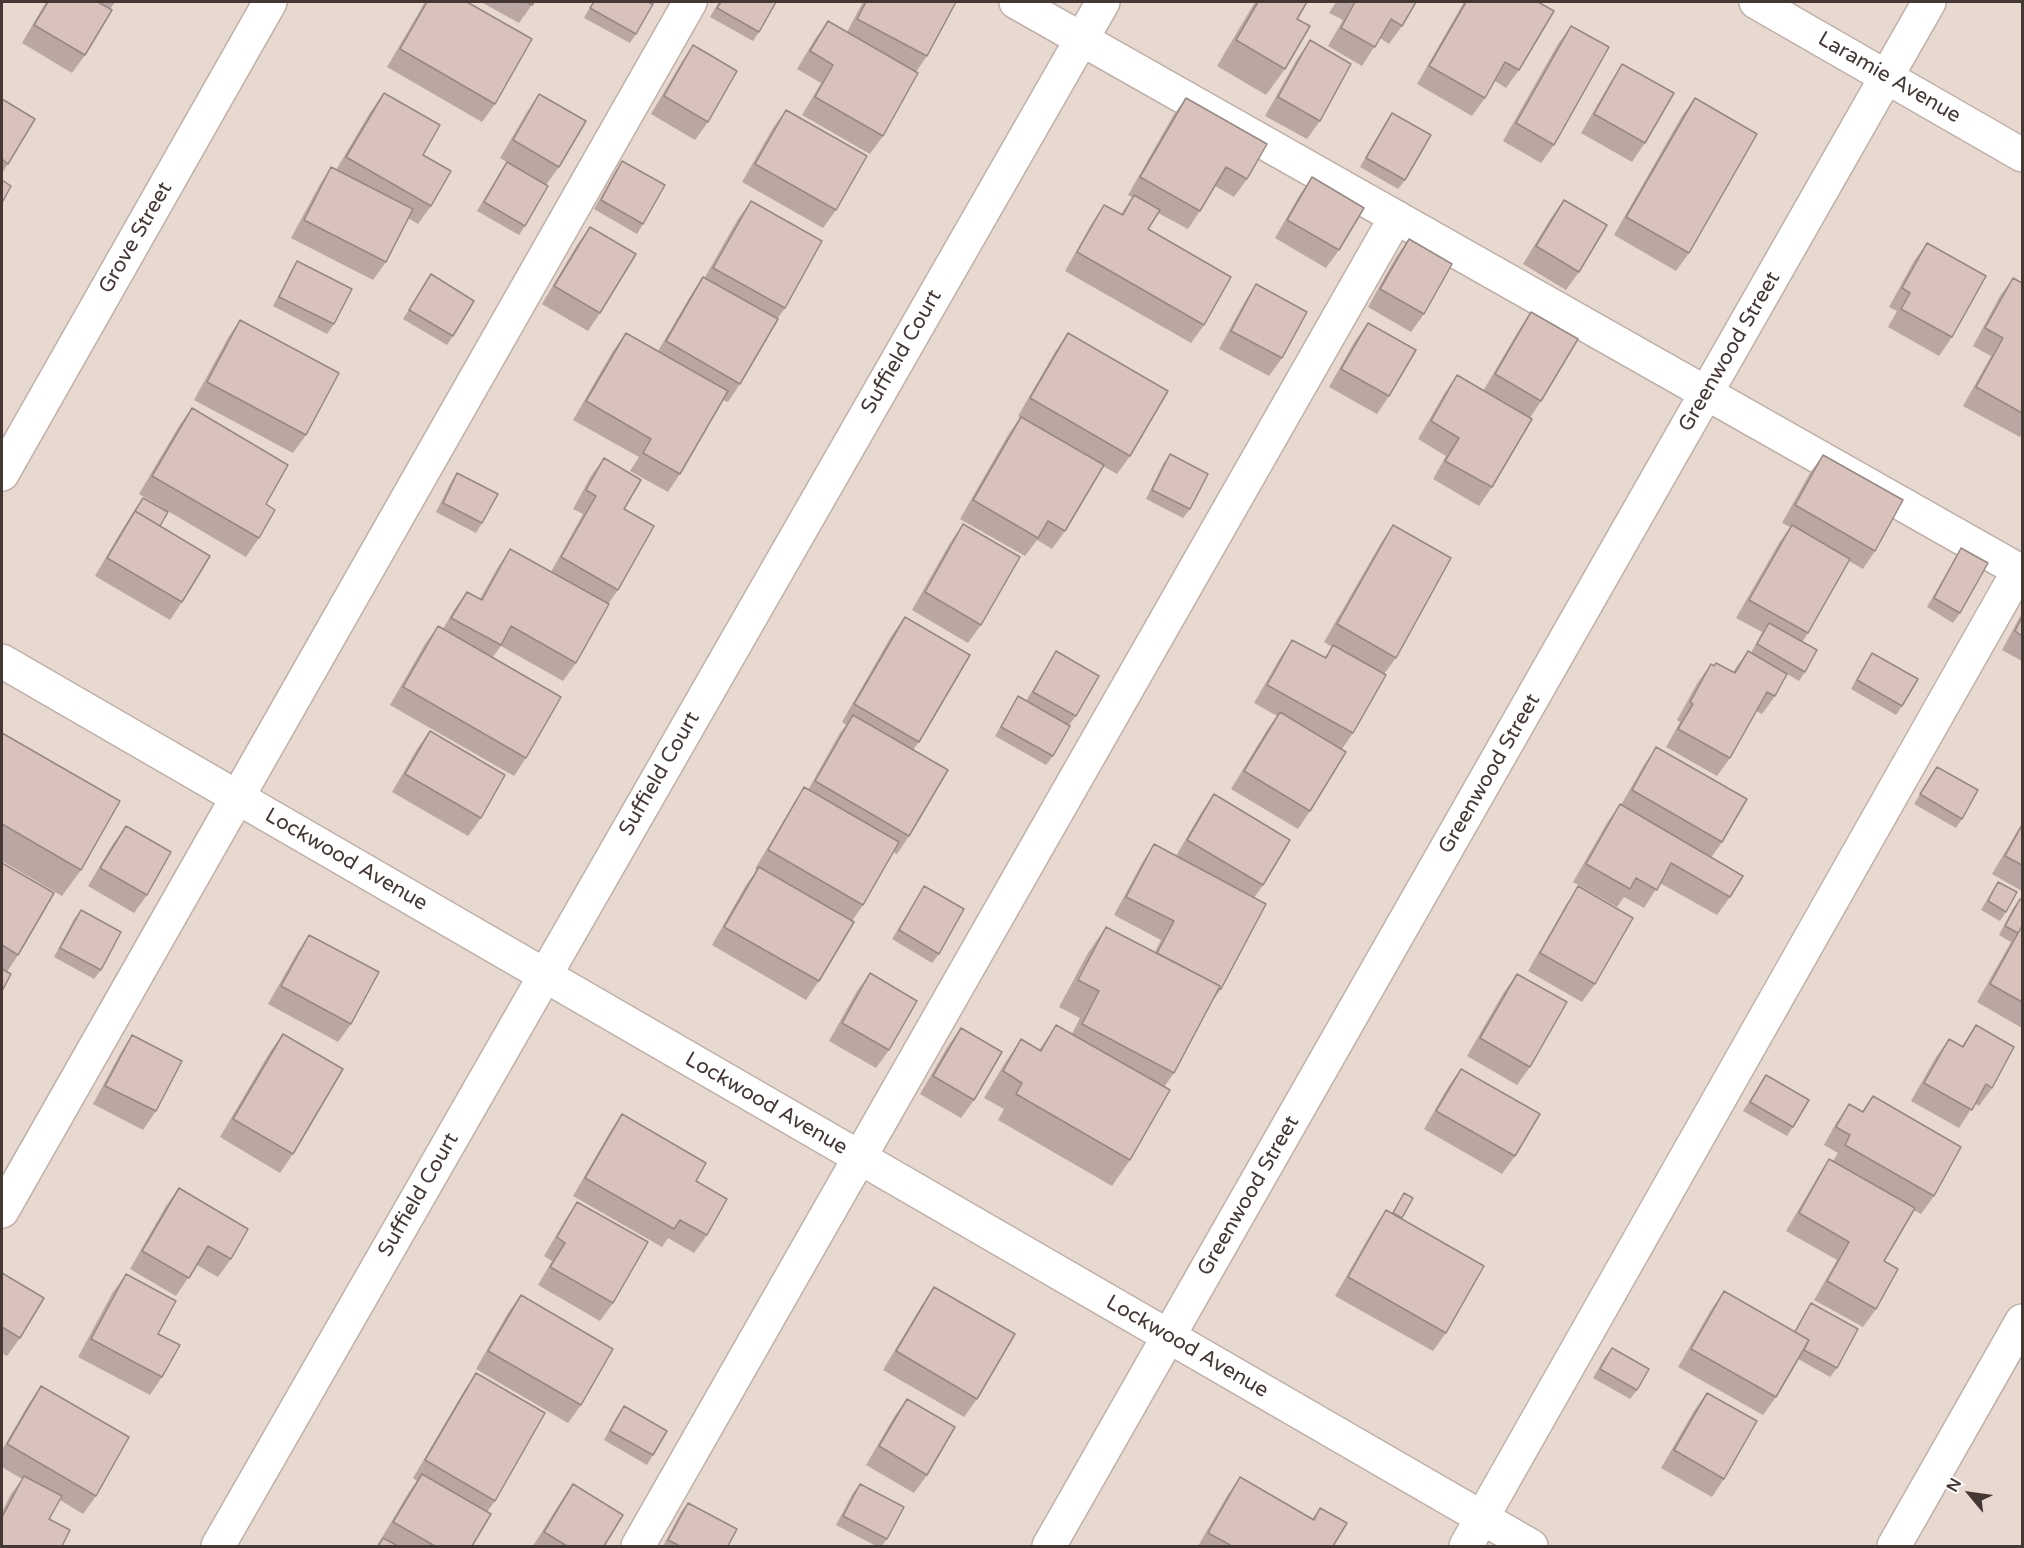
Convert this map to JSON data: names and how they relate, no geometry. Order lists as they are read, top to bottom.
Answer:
{
  "streets": {
    "street": [
      "Laramie Avenue",
      "Grove Street",
      "Suffield Court",
      "Greenwood Street",
      "Lockwood Avenue"
    ]
  },
  "crossings": [
    ["Laramie Avenue", "Greenwood Street"],
    ["Suffield Court", "Lockwood Avenue"],
    ["Greenwood Street", "Lockwood Avenue"]
  ],
  "north": "top left"
}
